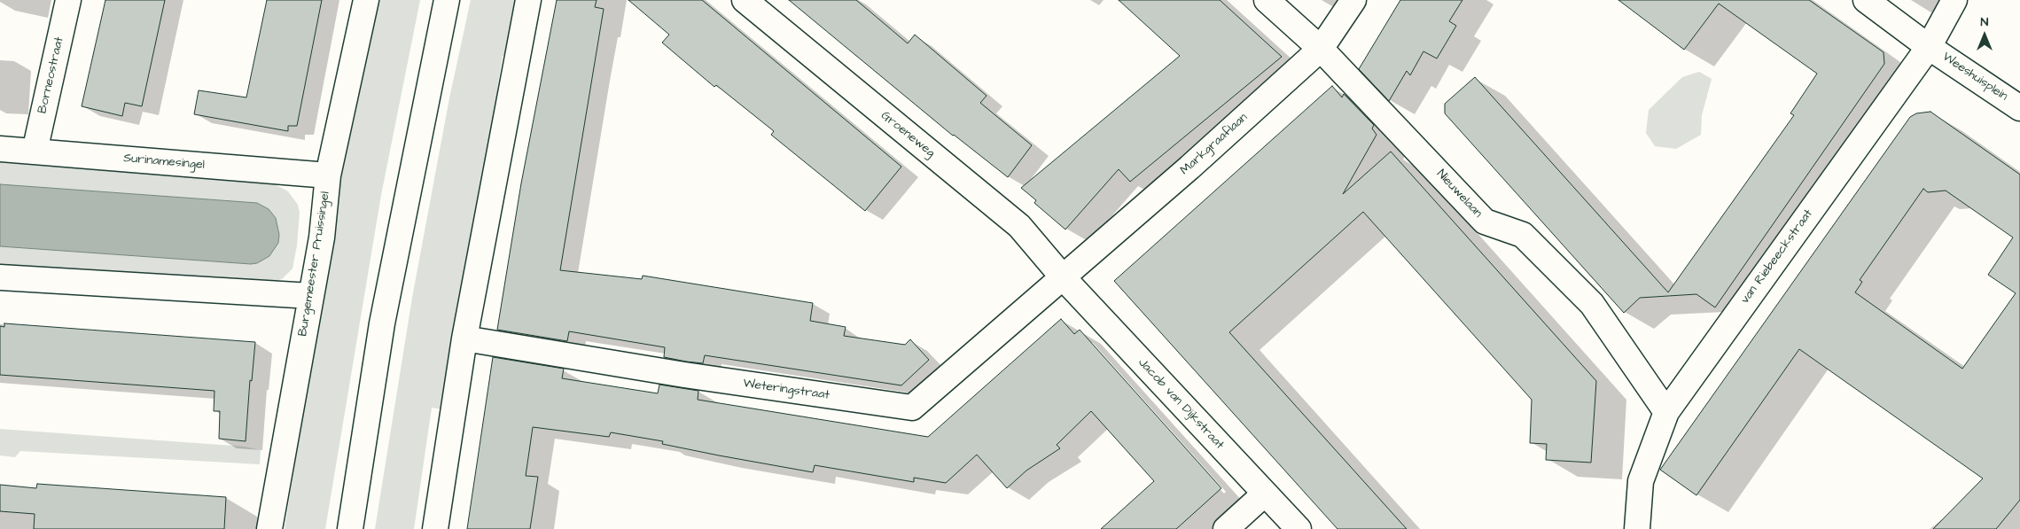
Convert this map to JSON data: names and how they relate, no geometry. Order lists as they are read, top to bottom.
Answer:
{
  "streets": {
    "street": [
      "Borneostraat",
      "Weeshuisplein",
      "Groeneweg",
      "Markgraaflaan",
      "Surinamesingel",
      "Nieuwelaan",
      "van Riebeeckstraat",
      "Burgemeester Pruissingel",
      "Weteringstraat",
      "Jacob van Dijkstraat"
    ]
  },
  "crossings": [
    ["Borneostraat", "Surinamesingel"],
    ["Weeshuisplein", "van Riebeeckstraat"],
    ["Groeneweg", "Markgraaflaan"],
    ["Groeneweg", "Weteringstraat"],
    ["Groeneweg", "Jacob van Dijkstraat"],
    ["Markgraaflaan", "Nieuwelaan"],
    ["Markgraaflaan", "Weteringstraat"],
    ["Markgraaflaan", "Jacob van Dijkstraat"],
    ["Surinamesingel", "Burgemeester Pruissingel"],
    ["Nieuwelaan", "van Riebeeckstraat"],
    ["Weteringstraat", "Jacob van Dijkstraat"]
  ],
  "north": "top"
}
